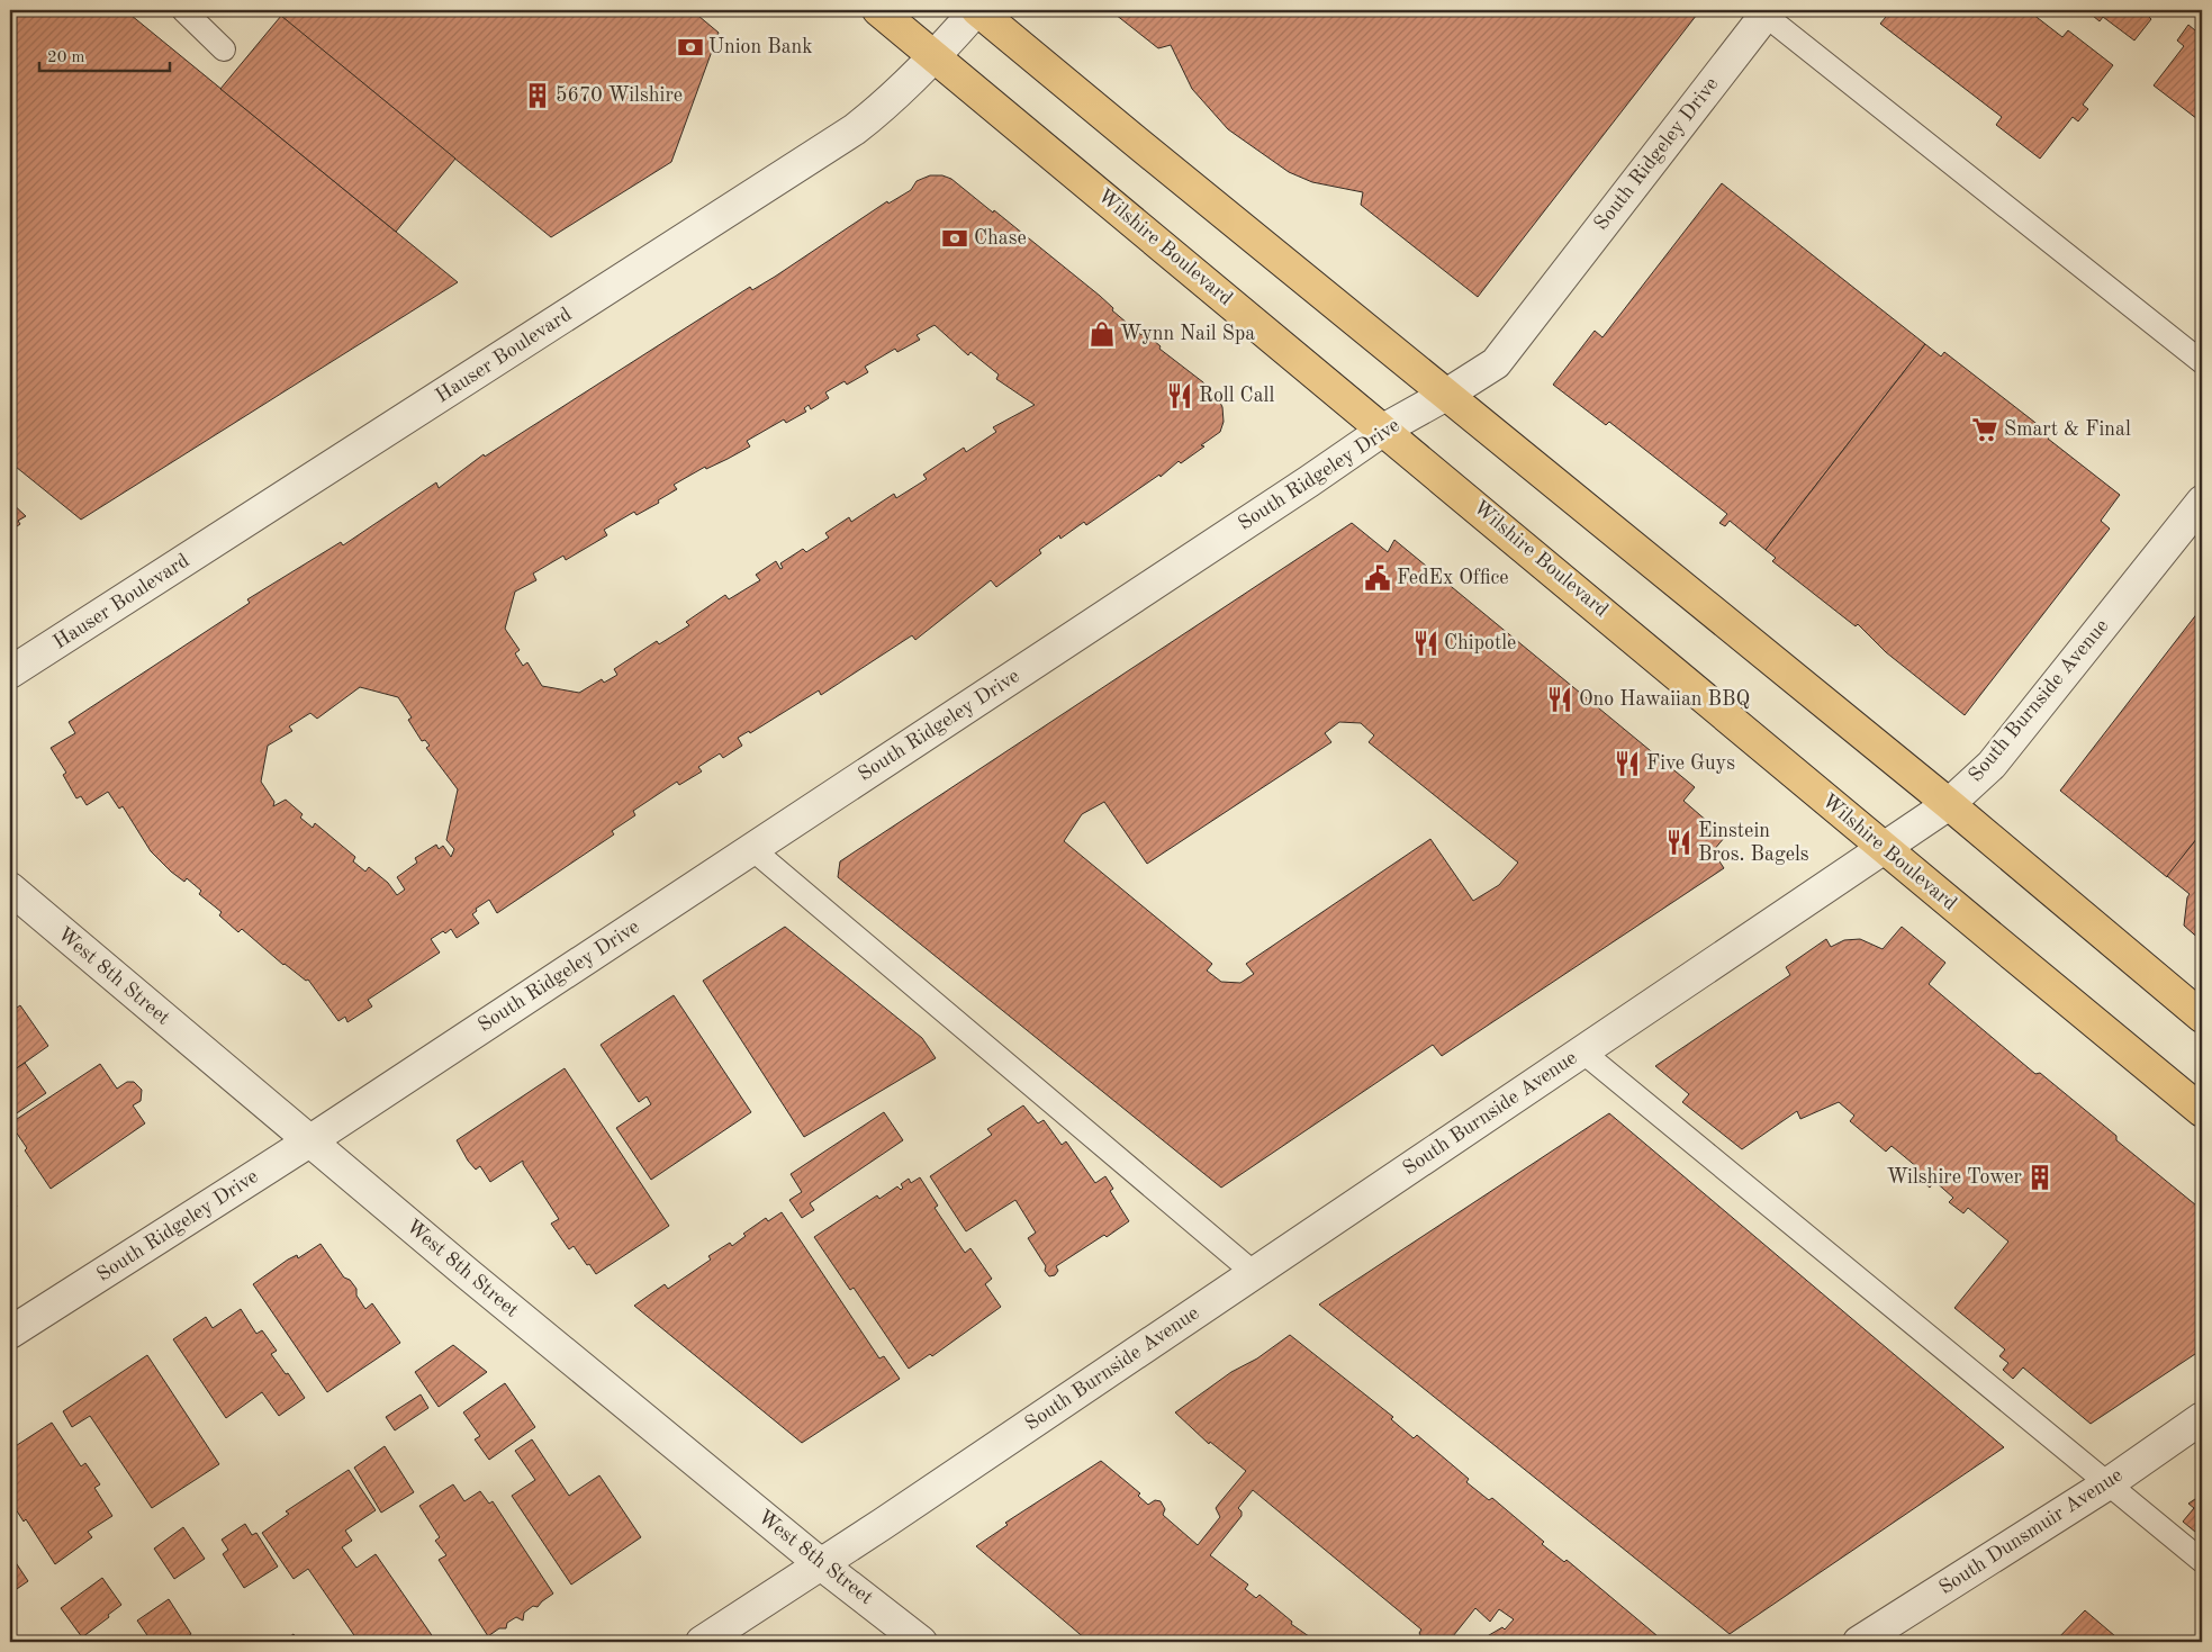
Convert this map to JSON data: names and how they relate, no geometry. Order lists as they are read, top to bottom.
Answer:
{
  "streets": {
    "main road": ["Wilshire Boulevard"],
    "street": [
      "South Ridgeley Drive",
      "Hauser Boulevard",
      "South Burnside Avenue",
      "West 8th Street",
      "South Dunsmuir Avenue"
    ]
  },
  "crossings": [
    ["South Ridgeley Drive", "Wilshire Boulevard"],
    ["South Ridgeley Drive", "West 8th Street"],
    ["Wilshire Boulevard", "Hauser Boulevard"],
    ["Wilshire Boulevard", "South Burnside Avenue"],
    ["South Burnside Avenue", "West 8th Street"]
  ],
  "places": {
    "bank": ["Union Bank", "Chase"],
    "building": ["5670 Wilshire", "Wilshire Tower"],
    "shop": ["Wynn Nail Spa"],
    "restaurant": [
      "Roll Call",
      "Chipotle",
      "Ono Hawaiian BBQ",
      "Five Guys",
      "Einstein Bros. Bagels"
    ],
    "supermarket": ["Smart & Final"],
    "public building": ["FedEx Office"]
  },
  "scale_bar": "20 m"
}
